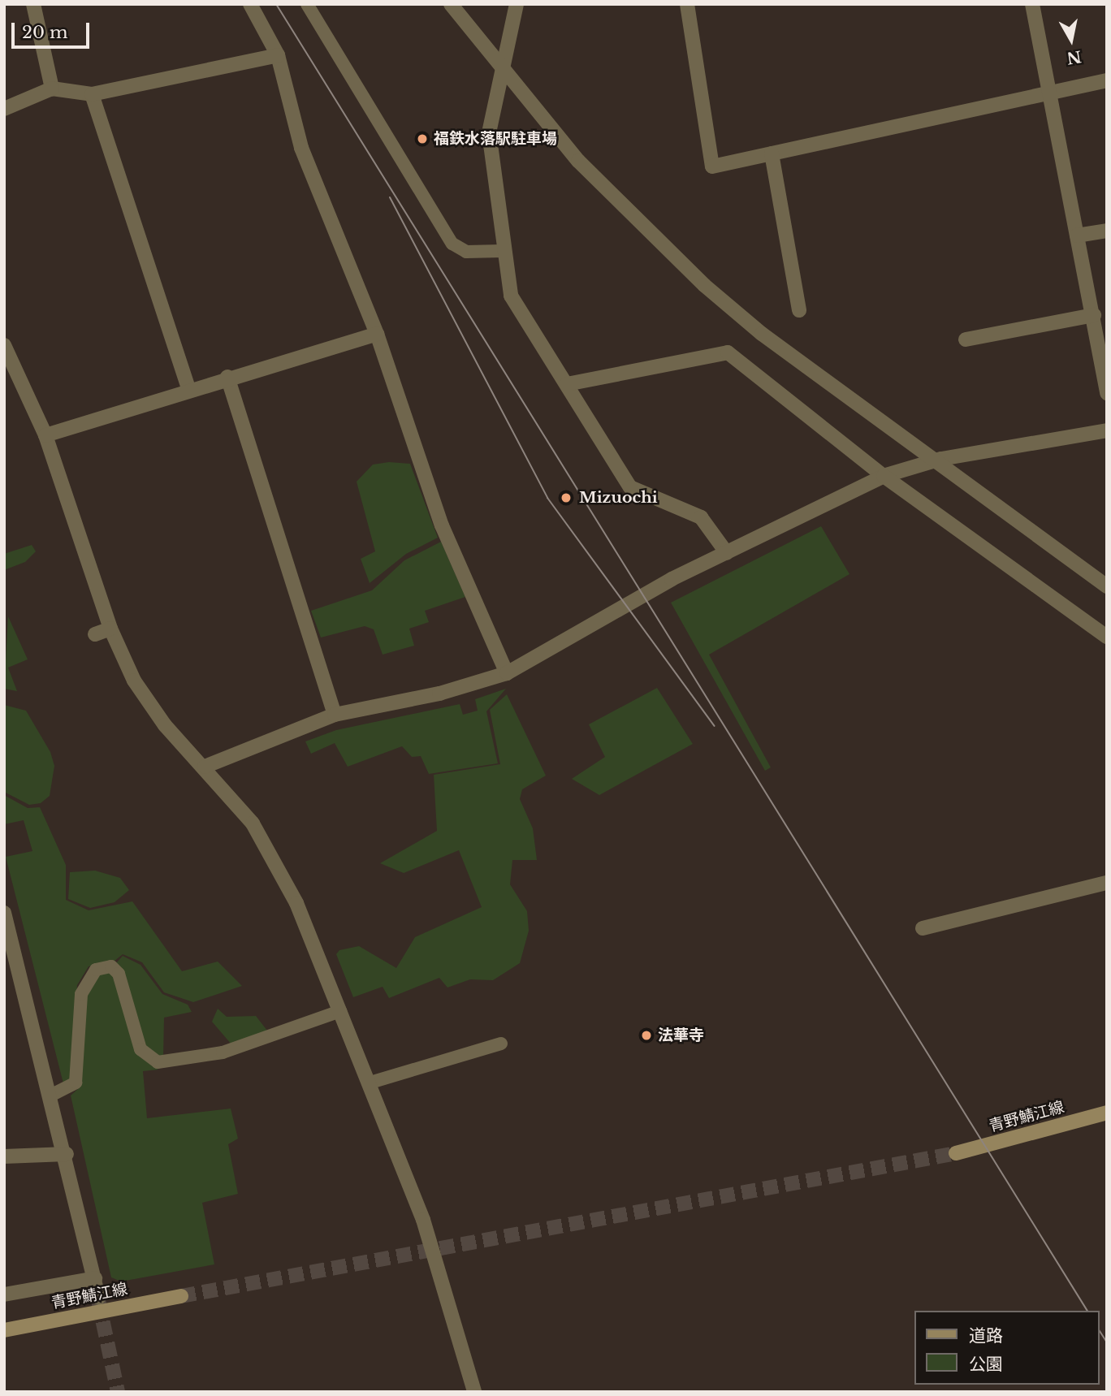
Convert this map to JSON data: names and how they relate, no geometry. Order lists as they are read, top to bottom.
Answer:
{
  "streets": {
    "main road": ["青野鯖江線"]
  },
  "places": ["福鉄水落駅駐車場", "Mizuochi", "法華寺"],
  "legend": ["道路", "公園"],
  "scale_bar": "20 m",
  "north": "bottom"
}
